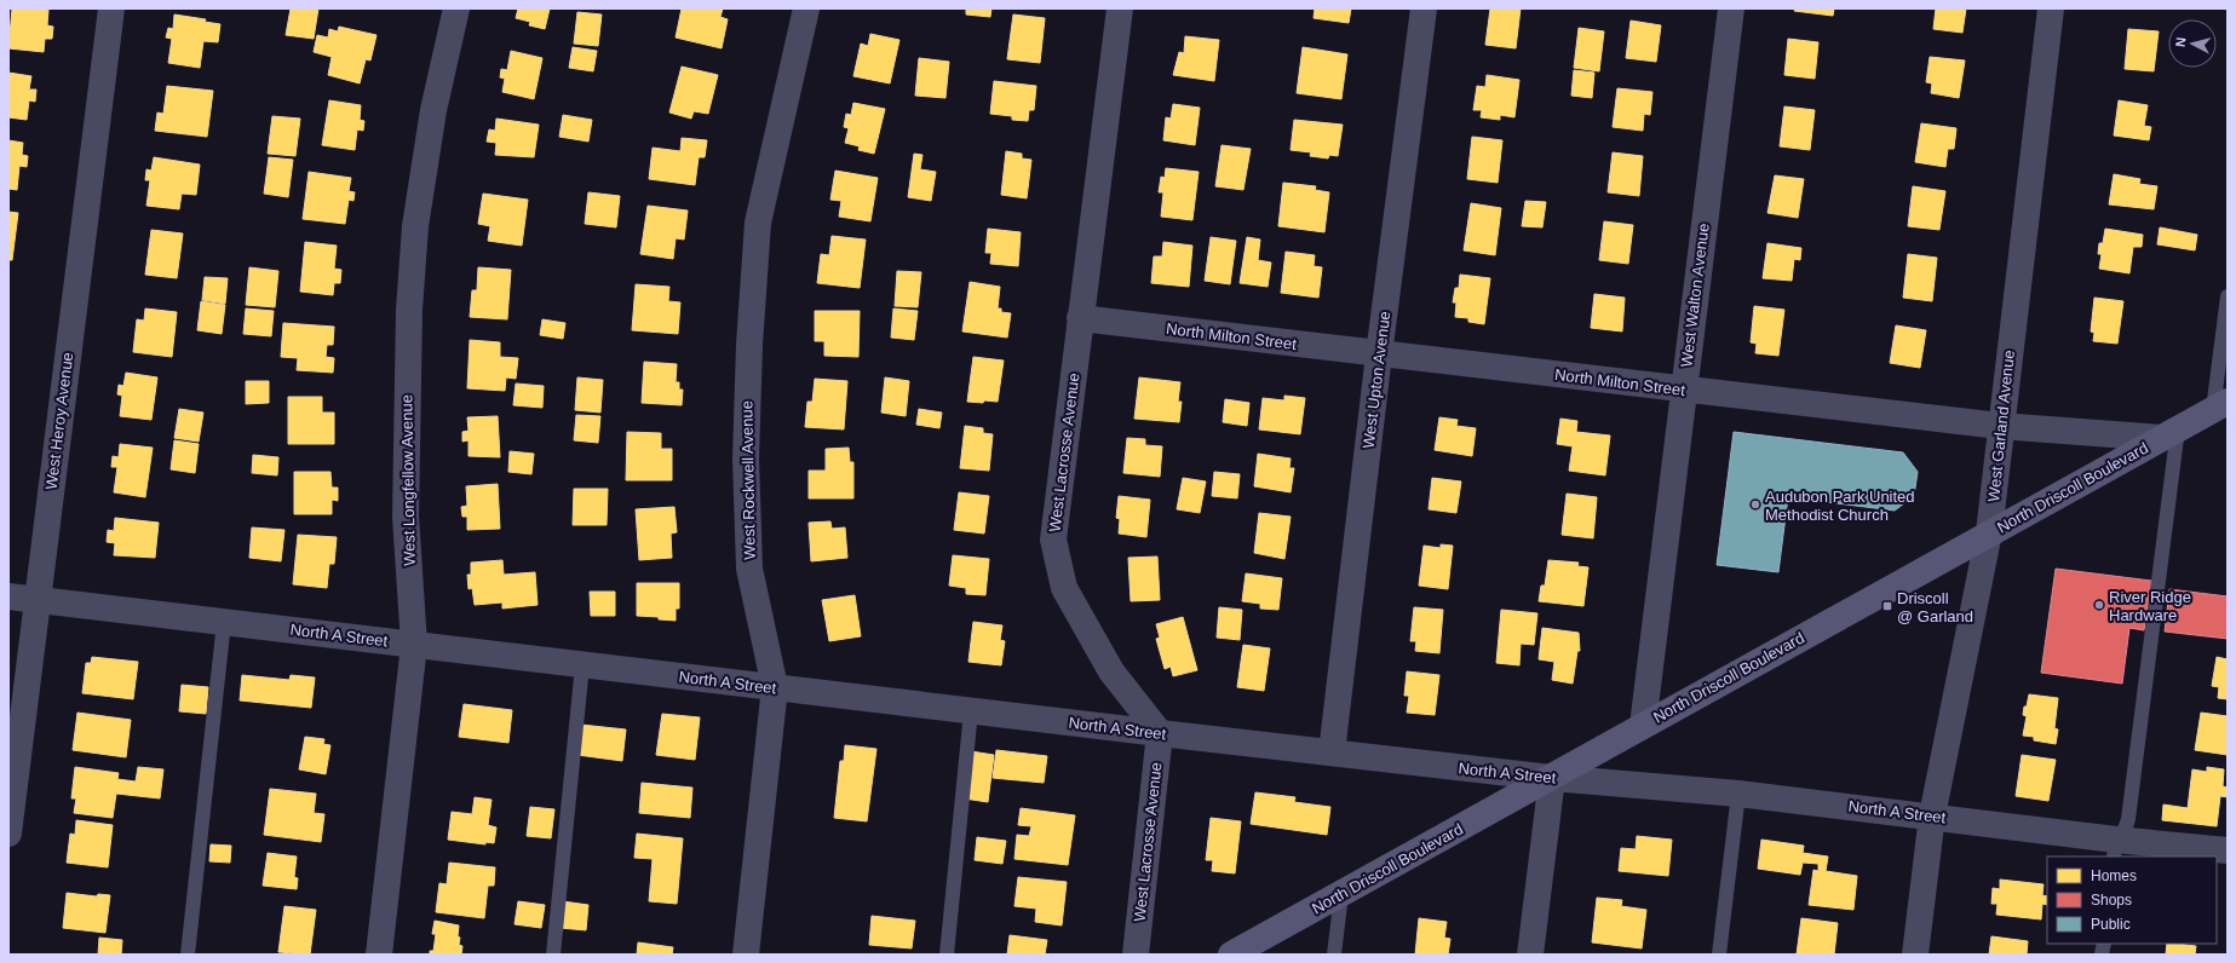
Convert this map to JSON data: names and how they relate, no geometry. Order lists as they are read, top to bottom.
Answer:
{
  "streets": {
    "main road": ["North Driscoll Boulevard"],
    "street": [
      "West Walton Avenue",
      "North Milton Street",
      "West Upton Avenue",
      "West Heroy Avenue",
      "West Garland Avenue",
      "West Lacrosse Avenue",
      "West Longfellow Avenue",
      "West Rockwell Avenue",
      "North A Street"
    ]
  },
  "crossings": [
    ["West Walton Avenue", "North Milton Street"],
    ["West Walton Avenue", "North Driscoll Boulevard"],
    ["North Milton Street", "West Upton Avenue"],
    ["North Milton Street", "West Garland Avenue"],
    ["North Milton Street", "West Lacrosse Avenue"],
    ["North Milton Street", "North Driscoll Boulevard"],
    ["West Upton Avenue", "North A Street"],
    ["West Heroy Avenue", "North A Street"],
    ["West Garland Avenue", "North Driscoll Boulevard"],
    ["West Garland Avenue", "North A Street"],
    ["West Lacrosse Avenue", "North A Street"],
    ["West Longfellow Avenue", "North A Street"],
    ["West Rockwell Avenue", "North A Street"],
    ["North Driscoll Boulevard", "North A Street"]
  ],
  "places": {
    "other": ["Audubon Park United Methodist Church", "River Ridge Hardware"],
    "transit": ["Driscoll @ Garland"]
  },
  "legend": ["Homes", "Shops", "Public"],
  "north": "left"
}
